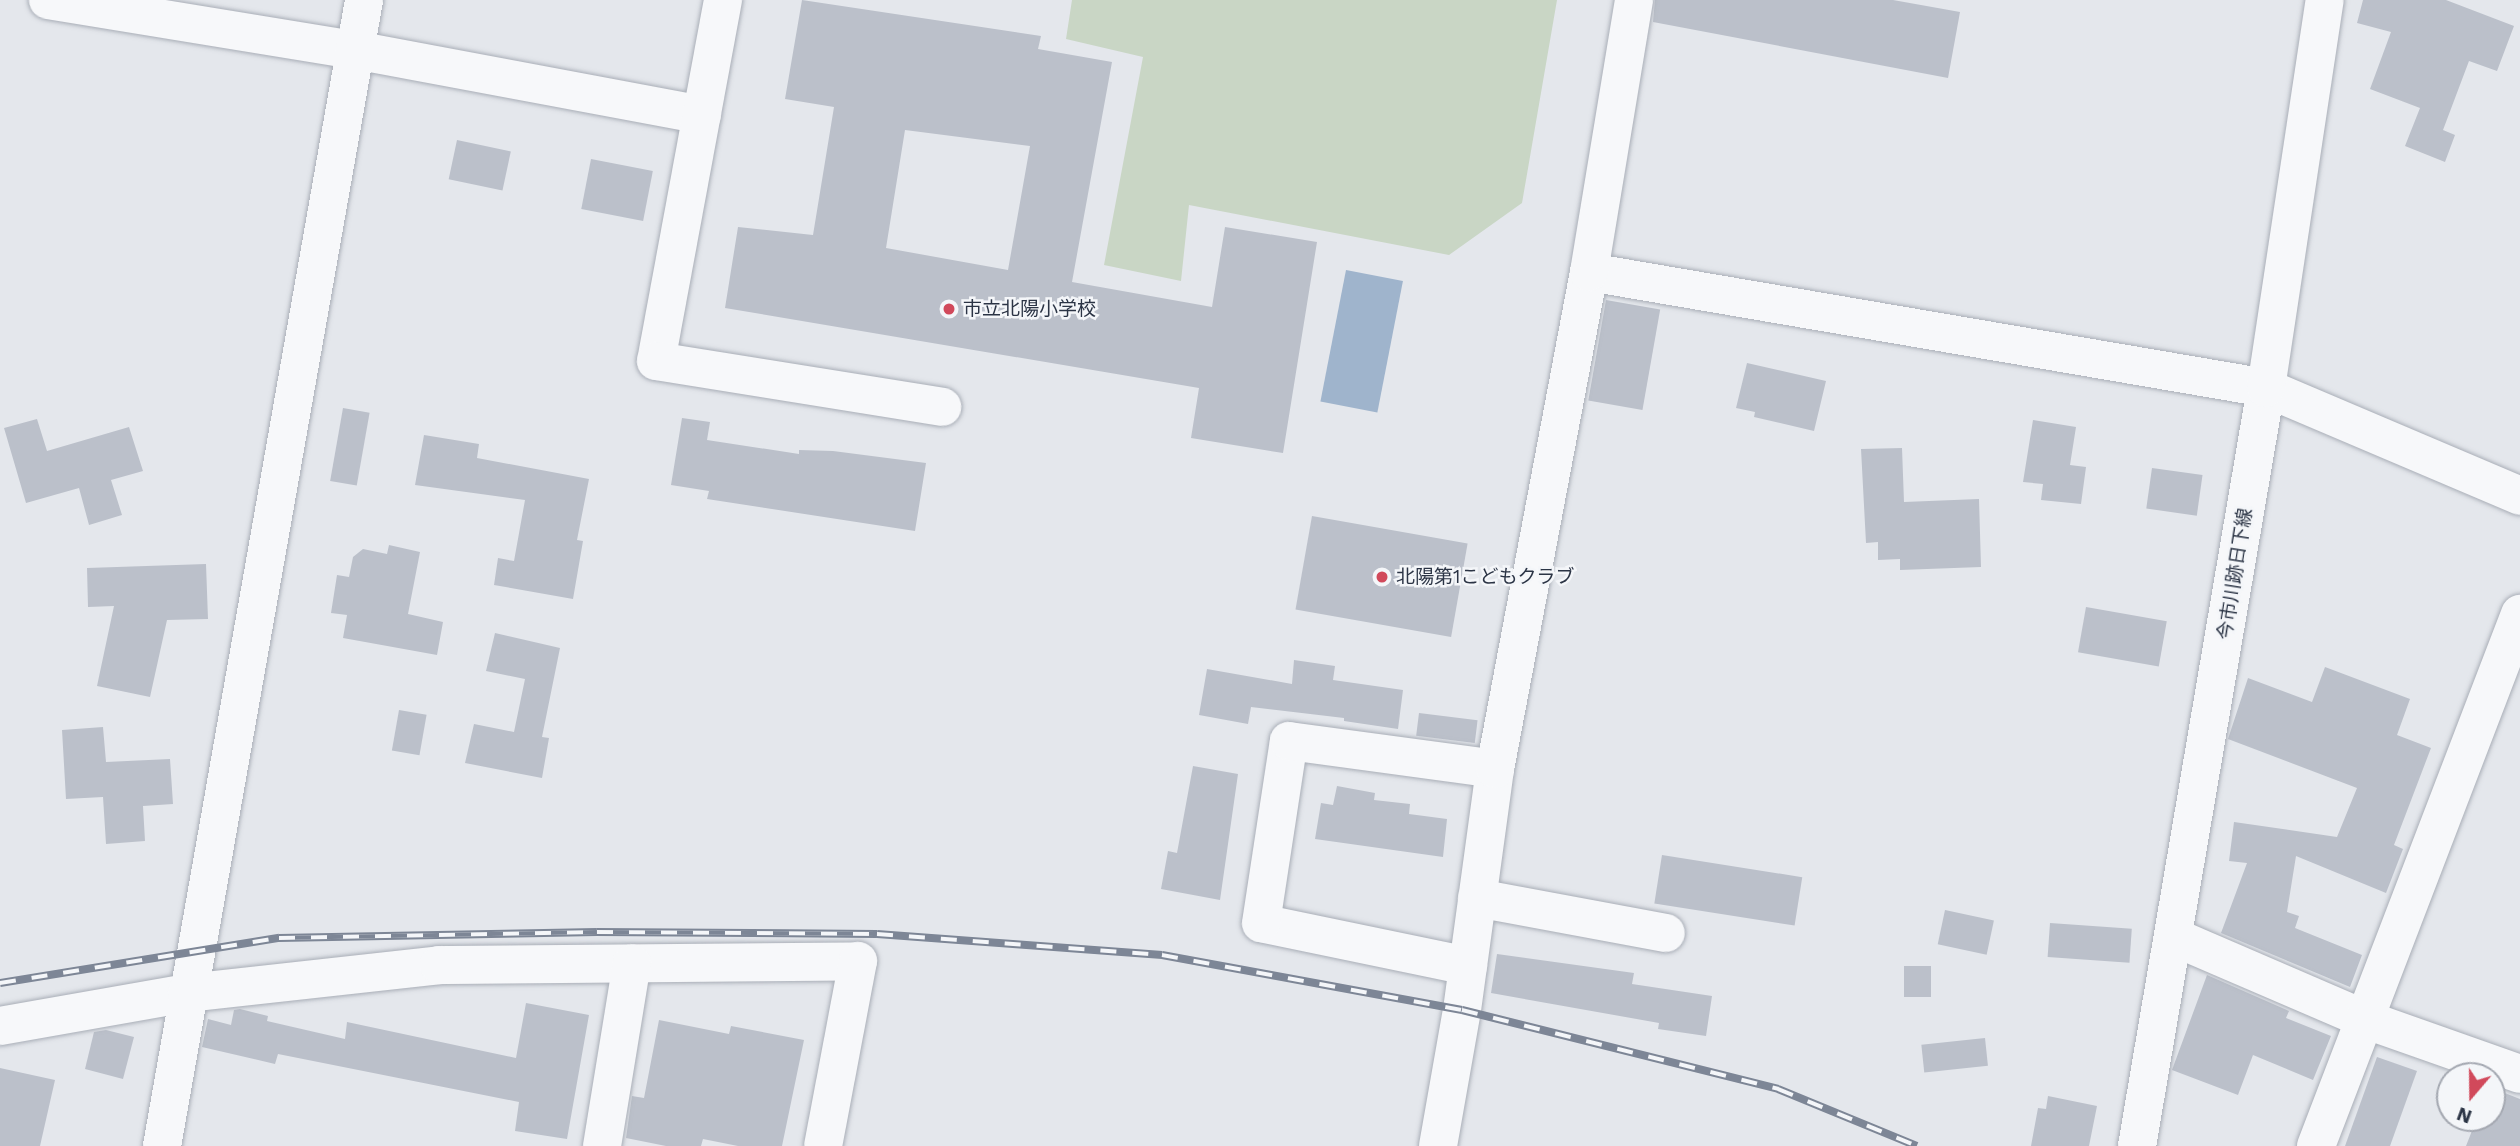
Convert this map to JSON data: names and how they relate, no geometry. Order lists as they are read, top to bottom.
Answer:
{
  "streets": {
    "street": ["今市川跡日下線"]
  },
  "places": ["市立北陽小学校", "北陽第1こどもクラブ"],
  "north": "bottom"
}
